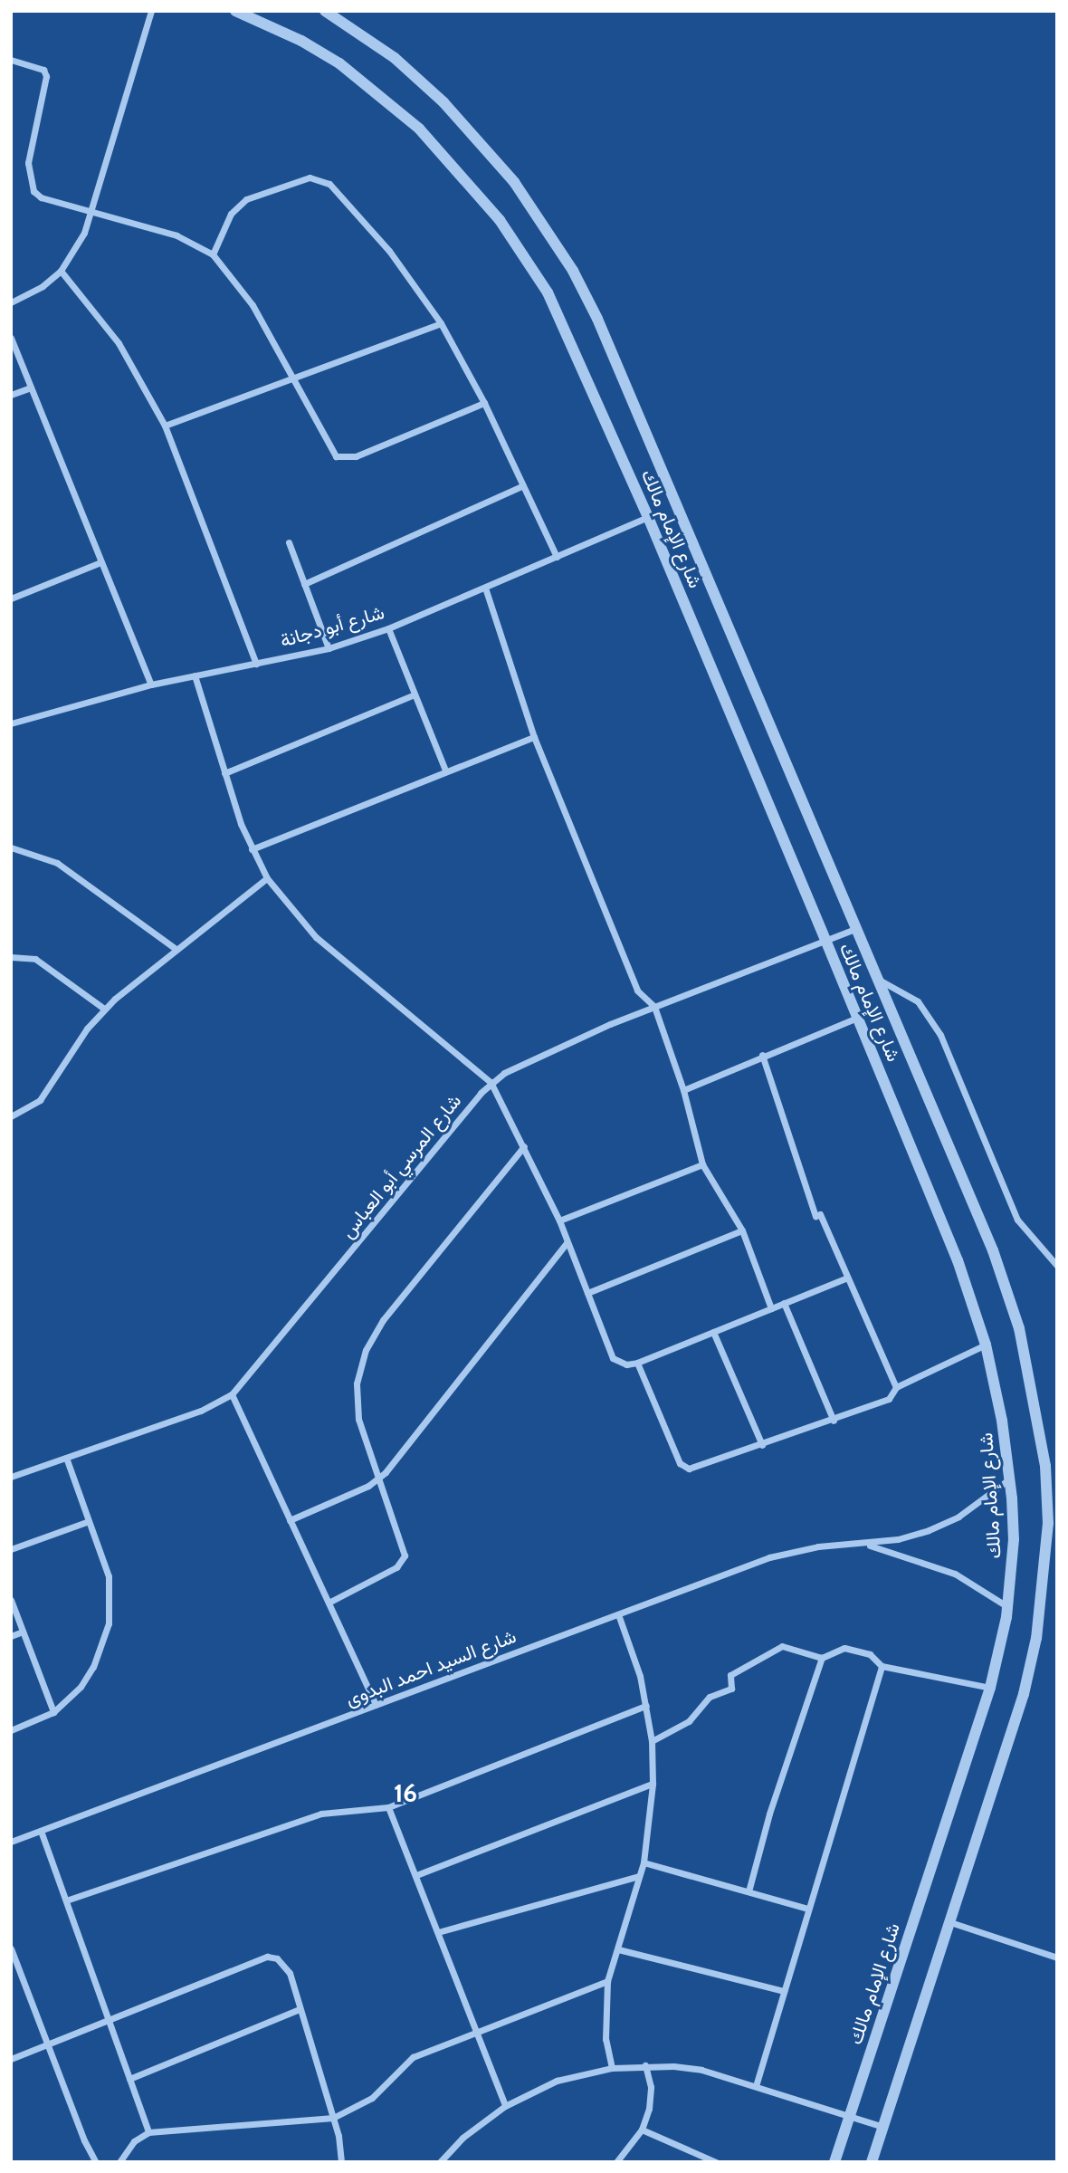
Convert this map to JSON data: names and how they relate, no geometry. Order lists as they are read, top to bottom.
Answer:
{
  "streets": {
    "street": [
      "شارع الإمام مالك",
      "شارع أبو دجانة",
      "شارع المرسي أبو العباس",
      "شارع السيد احمد البدوى"
    ]
  },
  "crossings": [
    ["شارع الإمام مالك", "شارع أبو دجانة"],
    ["شارع الإمام مالك", "شارع المرسي أبو العباس"],
    ["شارع الإمام مالك", "شارع السيد احمد البدوى"]
  ],
  "districts": ["16"]
}
